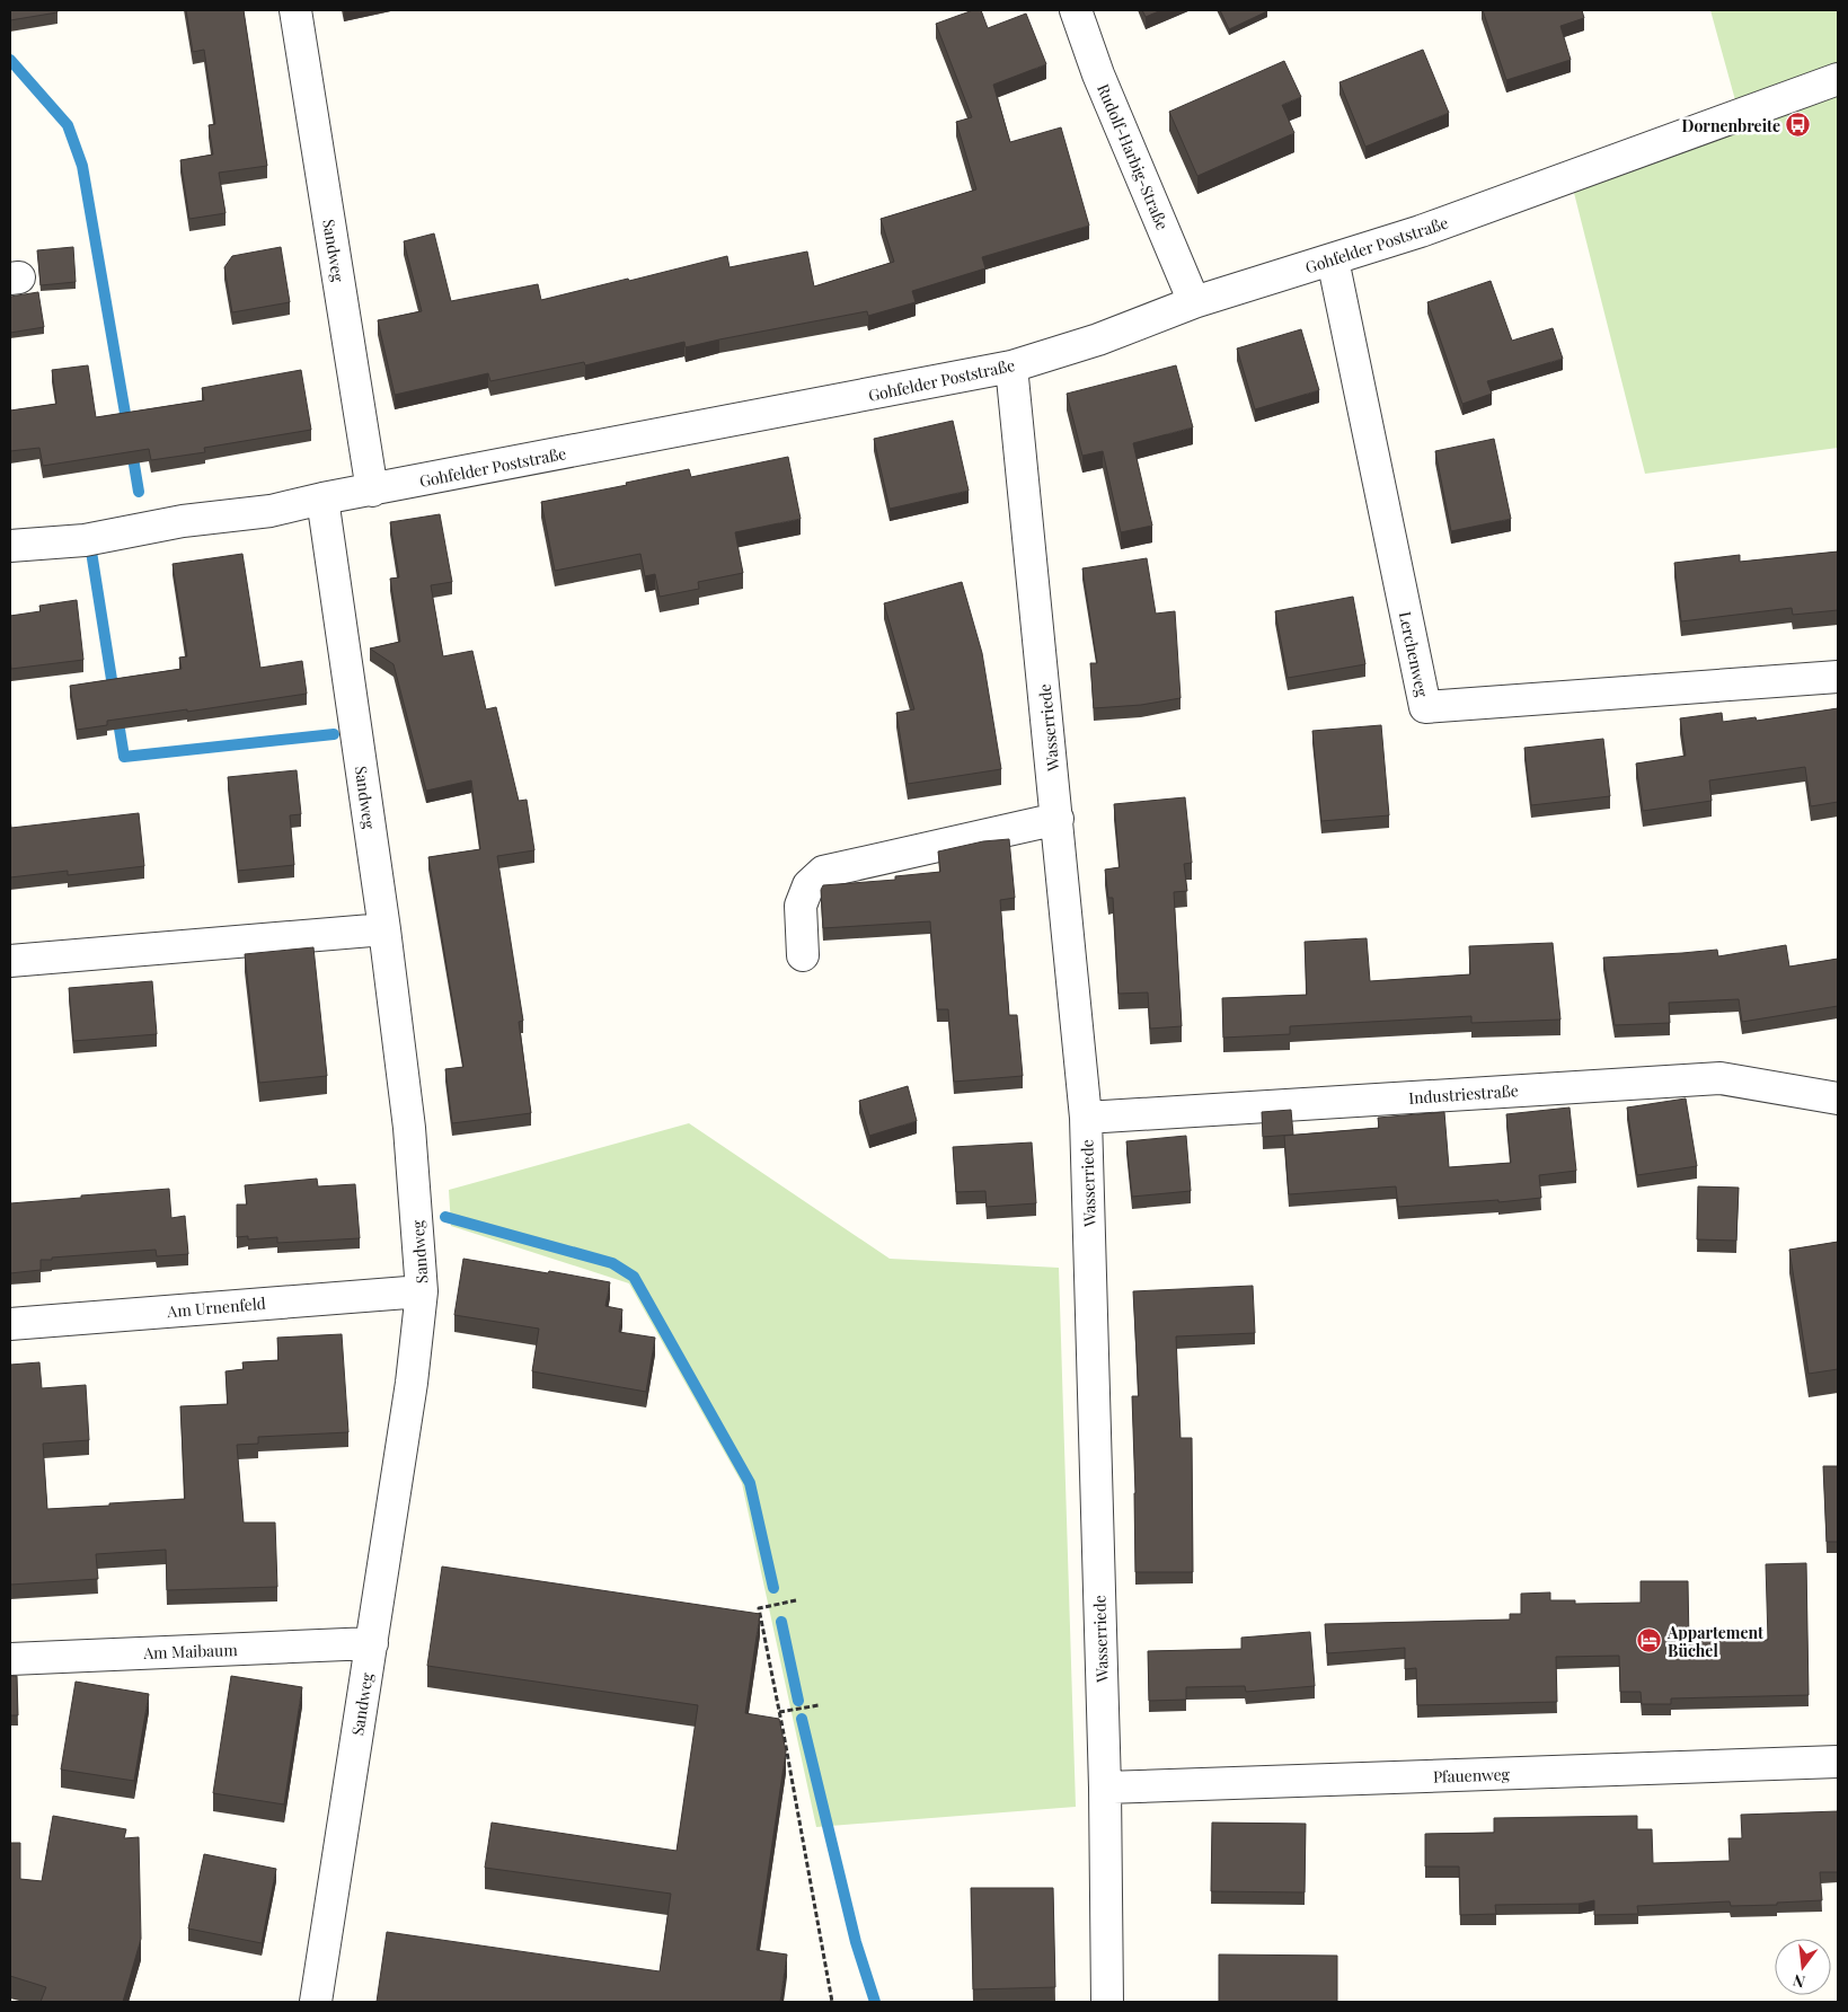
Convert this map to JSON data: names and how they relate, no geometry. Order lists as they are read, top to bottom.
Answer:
{
  "streets": {
    "street": [
      "Rudolf-Harbig-Straße",
      "Gohfelder Poststraße",
      "Sandweg",
      "Lerchenweg",
      "Wasserriede",
      "Industriestraße",
      "Am Urnenfeld",
      "Am Maibaum",
      "Pfauenweg"
    ]
  },
  "crossings": [
    ["Rudolf-Harbig-Straße", "Gohfelder Poststraße"],
    ["Gohfelder Poststraße", "Sandweg"],
    ["Gohfelder Poststraße", "Lerchenweg"],
    ["Gohfelder Poststraße", "Wasserriede"],
    ["Sandweg", "Am Urnenfeld"],
    ["Sandweg", "Am Maibaum"],
    ["Wasserriede", "Industriestraße"],
    ["Wasserriede", "Pfauenweg"]
  ],
  "places": {
    "bus stop": ["Dornenbreite"],
    "hotel": ["Appartement Büchel"]
  },
  "north": "bottom"
}
